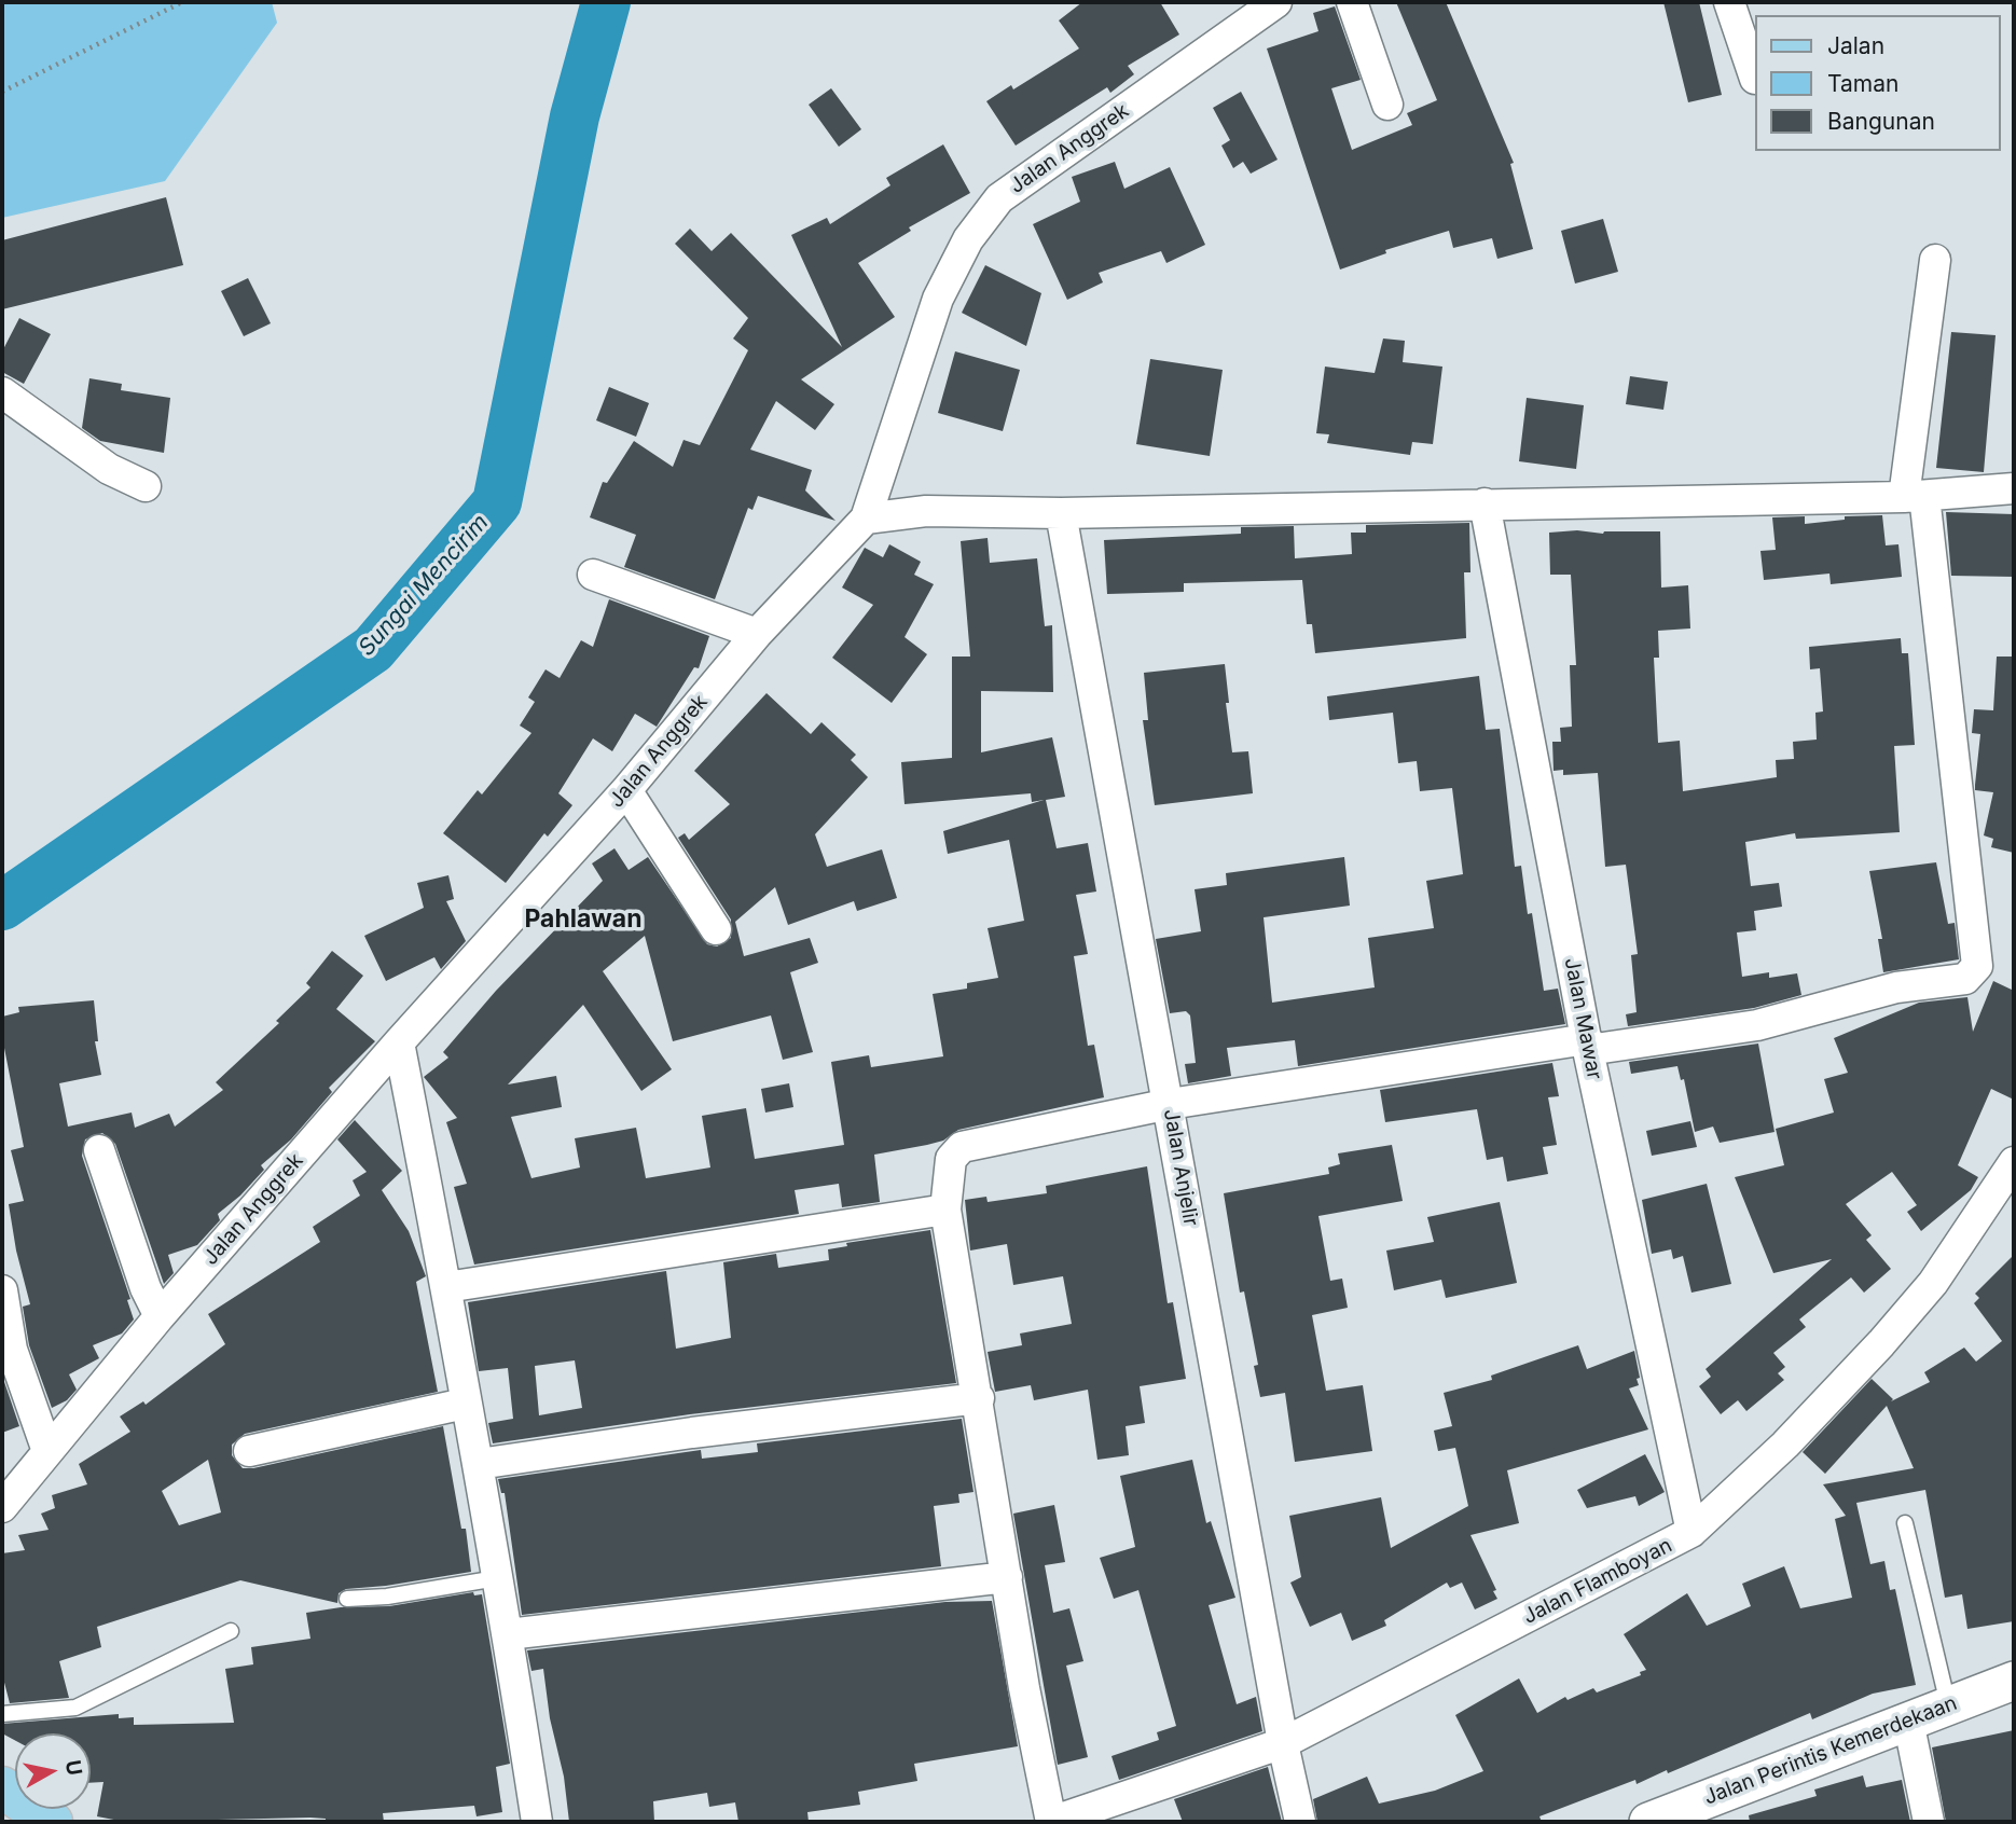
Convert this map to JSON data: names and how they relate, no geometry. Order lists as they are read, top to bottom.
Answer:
{
  "streets": {
    "street": [
      "Jalan Anggrek",
      "Jalan Mawar",
      "Jalan Anjelir",
      "Jalan Flamboyan",
      "Jalan Perintis Kemerdekaan"
    ]
  },
  "crossings": [
    ["Jalan Mawar", "Jalan Flamboyan"],
    ["Jalan Anjelir", "Jalan Flamboyan"]
  ],
  "districts": ["Pahlawan"],
  "water": ["Sungai Mencirim"],
  "legend": ["Jalan", "Taman", "Bangunan"],
  "north": "right"
}
